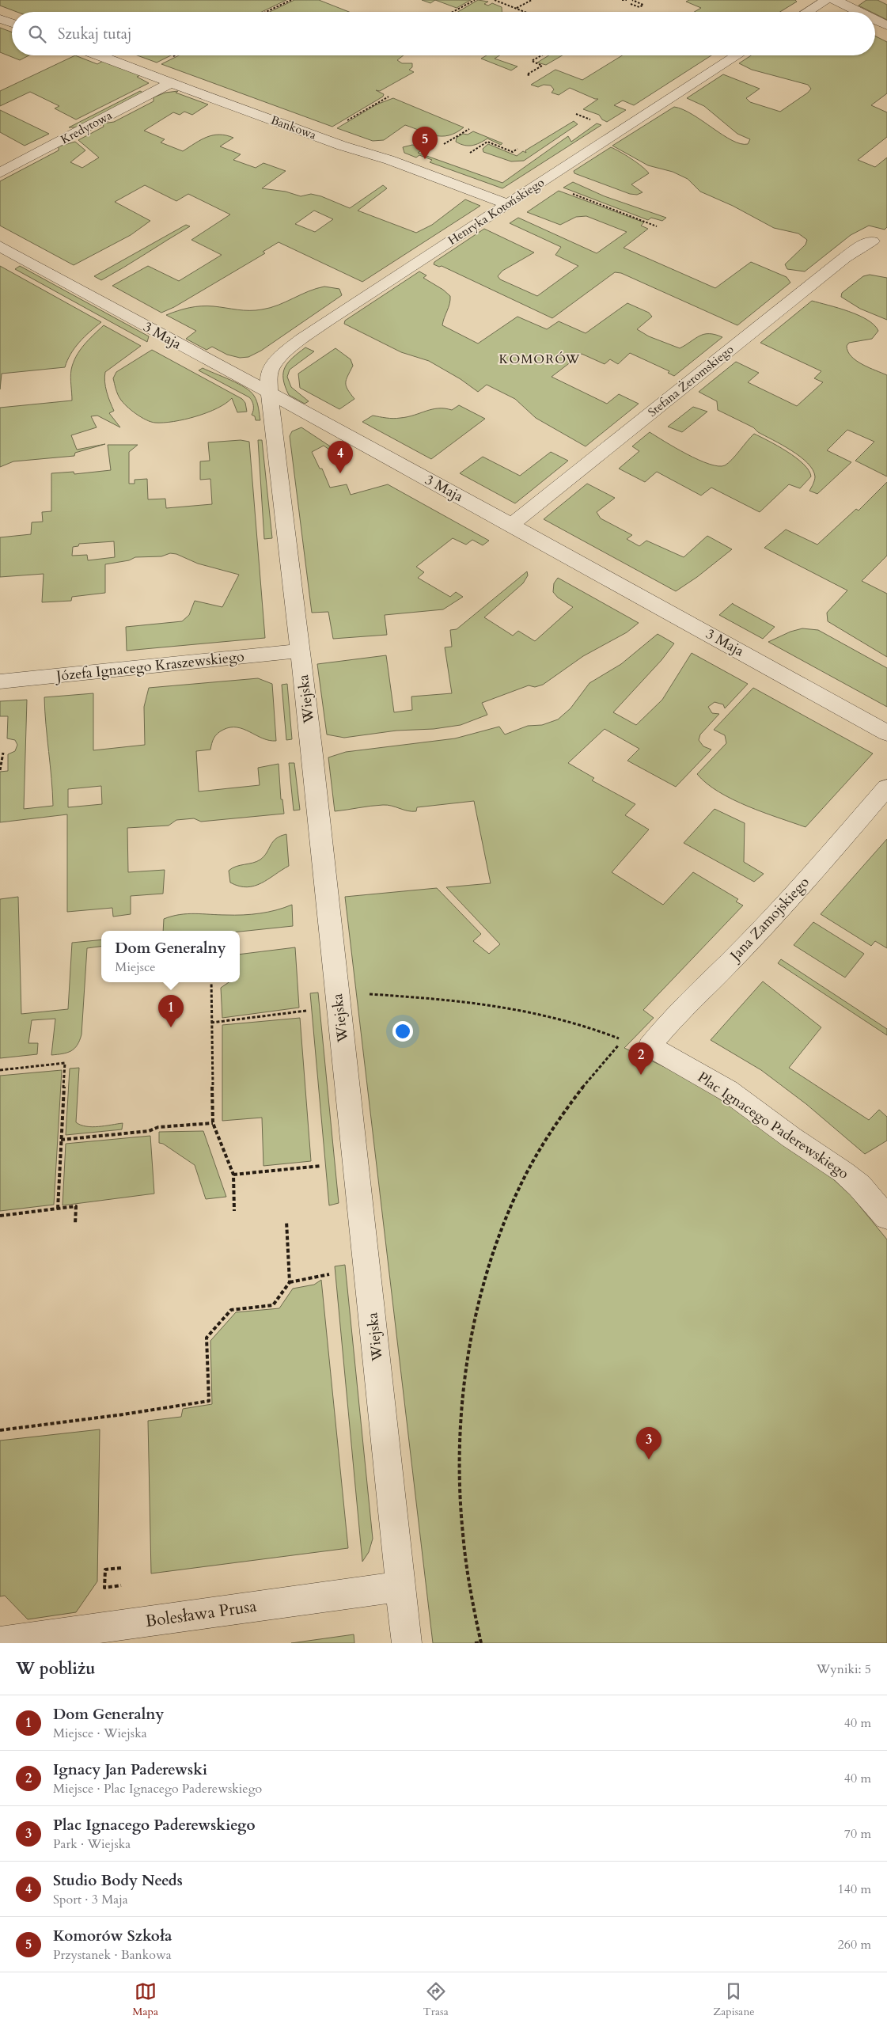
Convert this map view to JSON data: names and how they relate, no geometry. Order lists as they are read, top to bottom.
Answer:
{
  "streets": {
    "street": [
      "Kredytowa",
      "Bankowa",
      "Henryka Kotońskiego",
      "3 Maja",
      "Stefana Żeromskiego",
      "Józefa Ignacego Kraszewskiego",
      "Wiejska",
      "Jana Zamojskiego",
      "Plac Ignacego Paderewskiego",
      "Bolesława Prusa"
    ]
  },
  "crossings": [
    ["Kredytowa", "Bankowa"],
    ["Bankowa", "Henryka Kotońskiego"],
    ["Henryka Kotońskiego", "3 Maja"],
    ["Henryka Kotońskiego", "Wiejska"],
    ["3 Maja", "Stefana Żeromskiego"],
    ["3 Maja", "Wiejska"],
    ["Józefa Ignacego Kraszewskiego", "Wiejska"],
    ["Wiejska", "Bolesława Prusa"],
    ["Jana Zamojskiego", "Plac Ignacego Paderewskiego"]
  ],
  "districts": ["KOMORÓW"],
  "page": {
    "search": "Szukaj tutaj",
    "pins": [
      "5",
      "4",
      "1",
      "2",
      "3"
    ],
    "popup": ["Dom Generalny", "Miejsce"],
    "heading": ["W pobliżu", "Wyniki: 5"],
    "list": [
      {
        "mark": "1",
        "name": "Dom Generalny",
        "note": "Miejsce · Wiejska",
        "value": "40 m"
      },
      {
        "mark": "2",
        "name": "Ignacy Jan Paderewski",
        "note": "Miejsce · Plac Ignacego Paderewskiego",
        "value": "40 m"
      },
      {
        "mark": "3",
        "name": "Plac Ignacego Paderewskiego",
        "note": "Park · Wiejska",
        "value": "70 m"
      },
      {
        "mark": "4",
        "name": "Studio Body Needs",
        "note": "Sport · 3 Maja",
        "value": "140 m"
      },
      {
        "mark": "5",
        "name": "Komorów Szkoła",
        "note": "Przystanek · Bankowa",
        "value": "260 m"
      }
    ],
    "nav": ["Mapa", "Trasa", "Zapisane"]
  }
}
